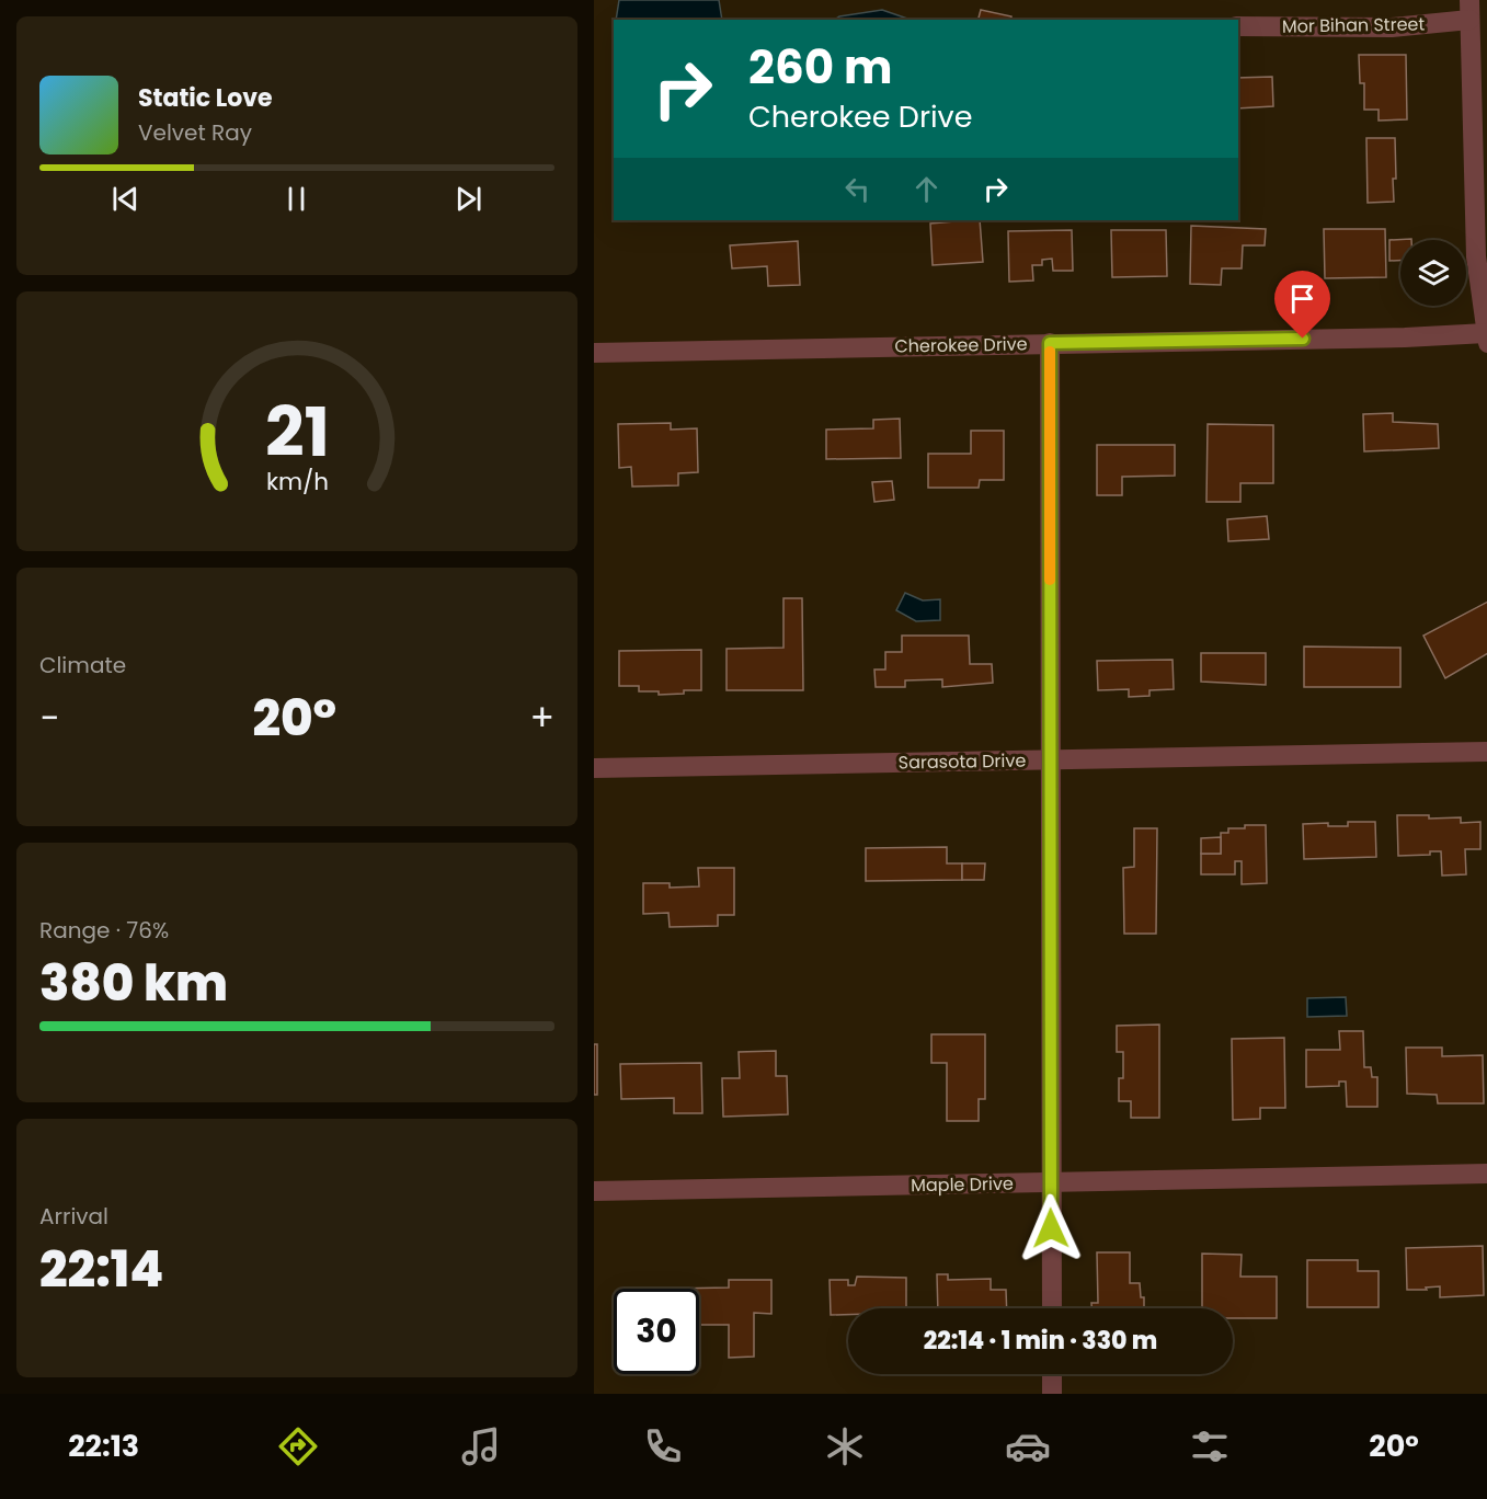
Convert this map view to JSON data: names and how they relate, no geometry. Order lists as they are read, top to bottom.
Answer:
{
  "streets": {
    "street": [
      "Mor Bihan Street",
      "Cherokee Drive",
      "Sarasota Drive",
      "Maple Drive"
    ]
  },
  "page": {
    "turn": ["260 m", "Cherokee Drive"],
    "song": ["Static Love", "Velvet Ray"],
    "tile": [
      "Climate",
      ["Range · 76%", "380 km"],
      ["Arrival", "22:14"]
    ],
    "heat": ["−", "20°", "+"],
    "limit": "30",
    "trip": "22:14 · 1 min · 330 m",
    "tabs": ["22:13", "20°"],
    "gauge": ["21", "km/h"]
  }
}
